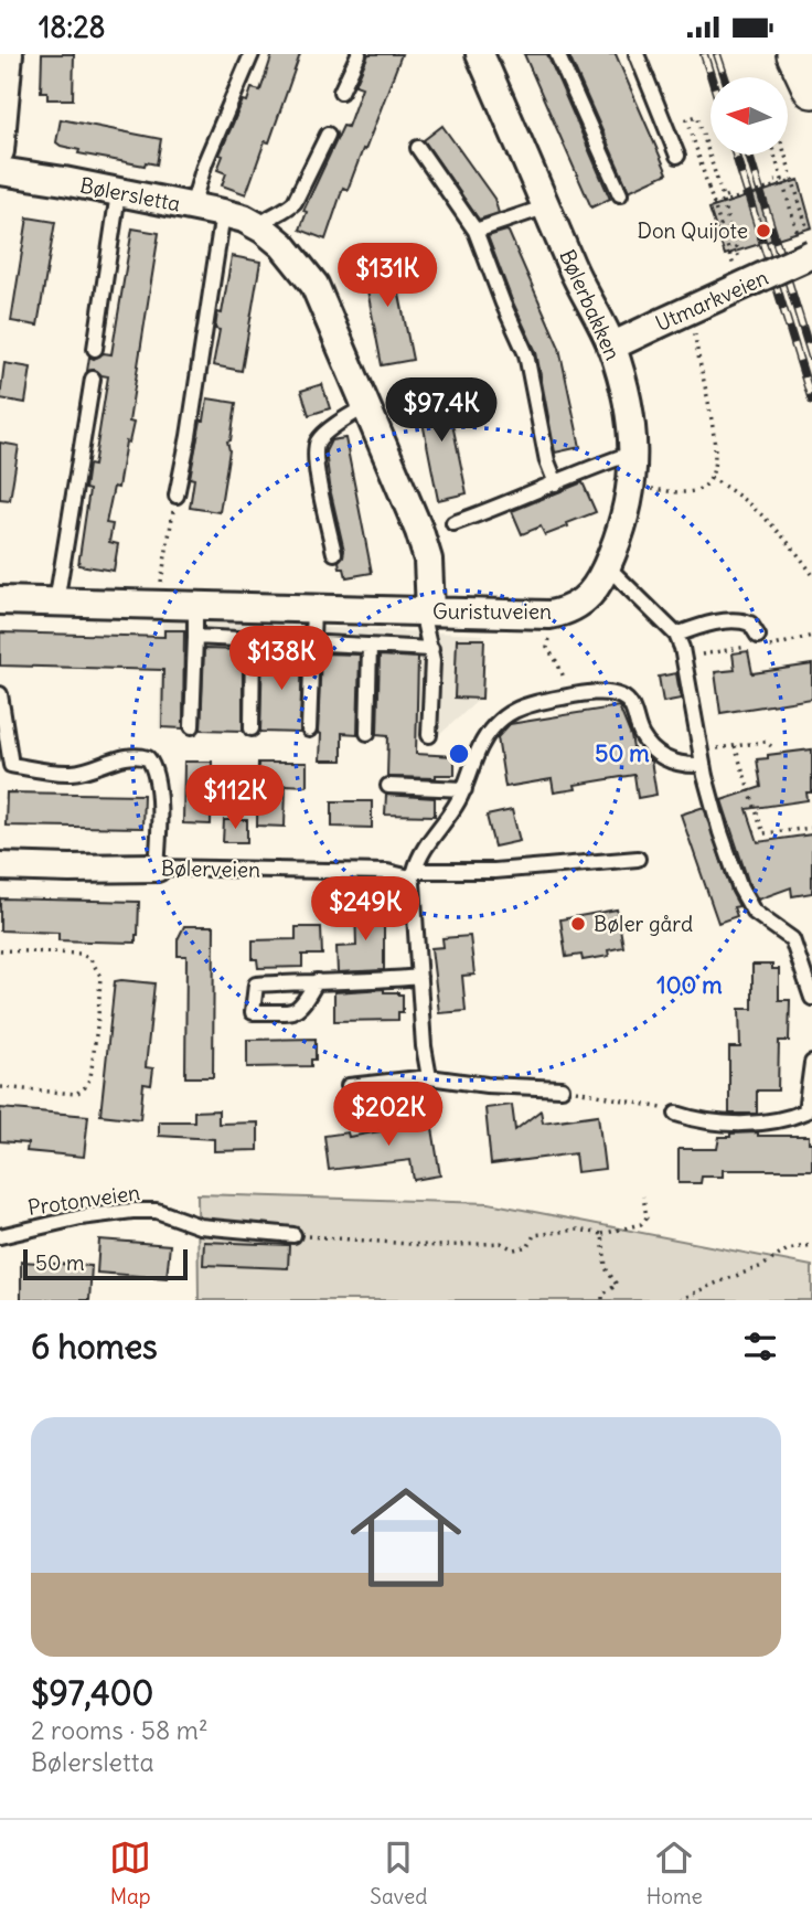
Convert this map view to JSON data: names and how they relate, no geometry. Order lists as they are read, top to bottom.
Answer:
{
  "streets": {
    "street": [
      "Bølersletta",
      "Utmarkveien",
      "Bølerbakken",
      "Guristuveien",
      "Bølerveien"
    ],
    "lane": ["Protonveien"]
  },
  "crossings": [
    ["Bølersletta", "Guristuveien"],
    ["Utmarkveien", "Bølerbakken"],
    ["Bølerbakken", "Guristuveien"]
  ],
  "places": ["Don Quijote", "Bøler gård"],
  "scale_bar": "50 m",
  "north": "left",
  "page": {
    "status": "18:28",
    "price": [
      "$131K",
      "$97.4K",
      "$138K",
      "$112K",
      "$249K",
      "$202K"
    ],
    "scale": "50 m",
    "heading": "6 homes",
    "list": [
      {
        "name": "$97,400",
        "note": "2 rooms · 58 m² · Bølersletta"
      }
    ],
    "tabs": ["Map", "Saved", "Home"]
  },
  "rings": ["50 m", "100 m"]
}
